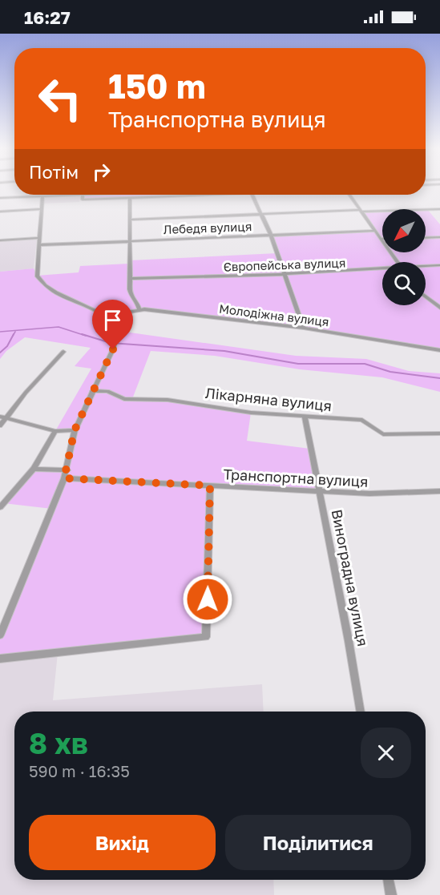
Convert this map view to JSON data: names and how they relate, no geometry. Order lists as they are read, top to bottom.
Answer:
{
  "streets": {
    "street": [
      "Лебедя вулиця",
      "Європейська вулиця",
      "Молодіжна вулиця",
      "Лікарняна вулиця",
      "Транспортна вулиця",
      "Виноградна вулиця"
    ]
  },
  "crossings": [
    ["Лікарняна вулиця", "Виноградна вулиця"],
    ["Транспортна вулиця", "Виноградна вулиця"]
  ],
  "north": "bottom left",
  "page": {
    "status": "16:27",
    "turn": ["150 m", "Транспортна вулиця"],
    "then": "Потім",
    "heading": ["8 хв", "590 m · 16:35"],
    "buttons": ["Вихід", "Поділитися"]
  }
}
